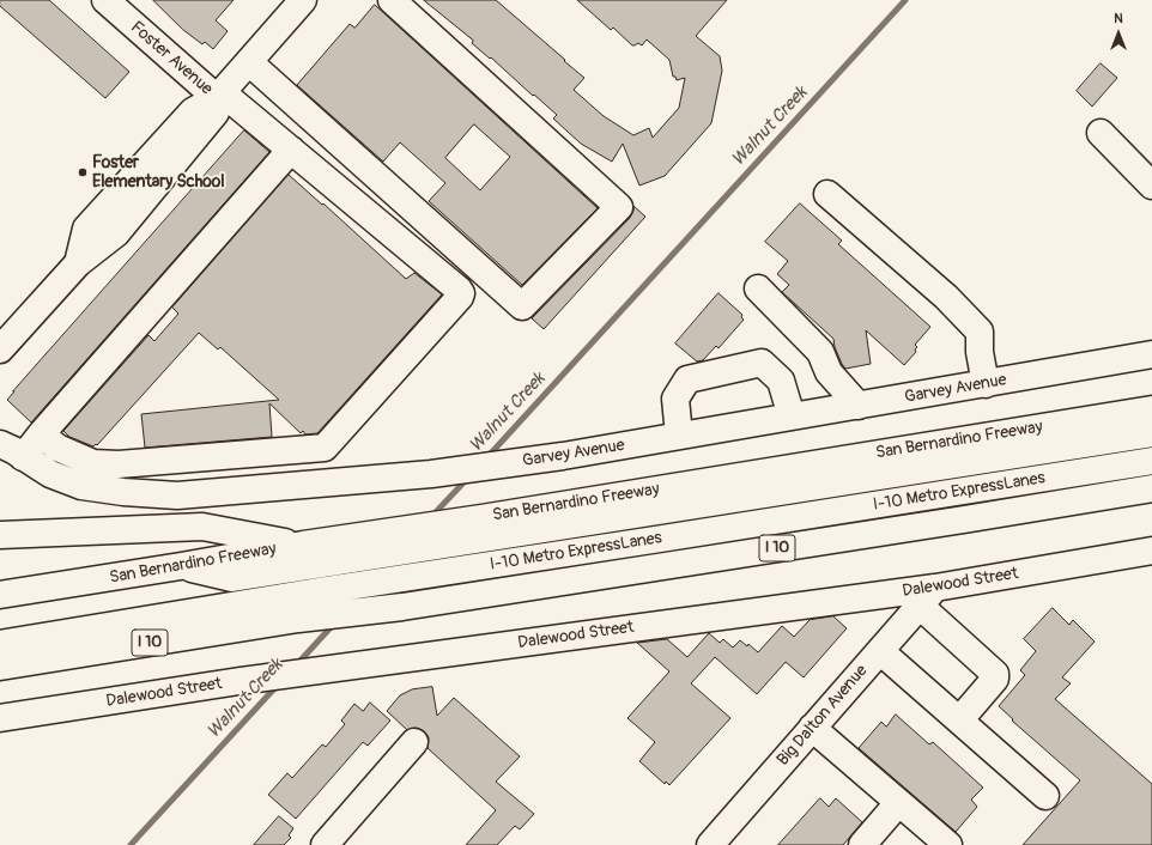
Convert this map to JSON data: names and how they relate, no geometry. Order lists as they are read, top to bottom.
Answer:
{
  "streets": {
    "main road": [
      "Foster Avenue",
      "Garvey Avenue",
      "San Bernardino Freeway",
      "I-10 Metro ExpressLanes",
      "I 10",
      "Dalewood Street",
      "Big Dalton Avenue"
    ]
  },
  "crossings": [
    ["San Bernardino Freeway", "I-10 Metro ExpressLanes"],
    ["Dalewood Street", "Big Dalton Avenue"]
  ],
  "water": ["Walnut Creek"],
  "places": ["Foster Elementary School"],
  "north": "top"
}
